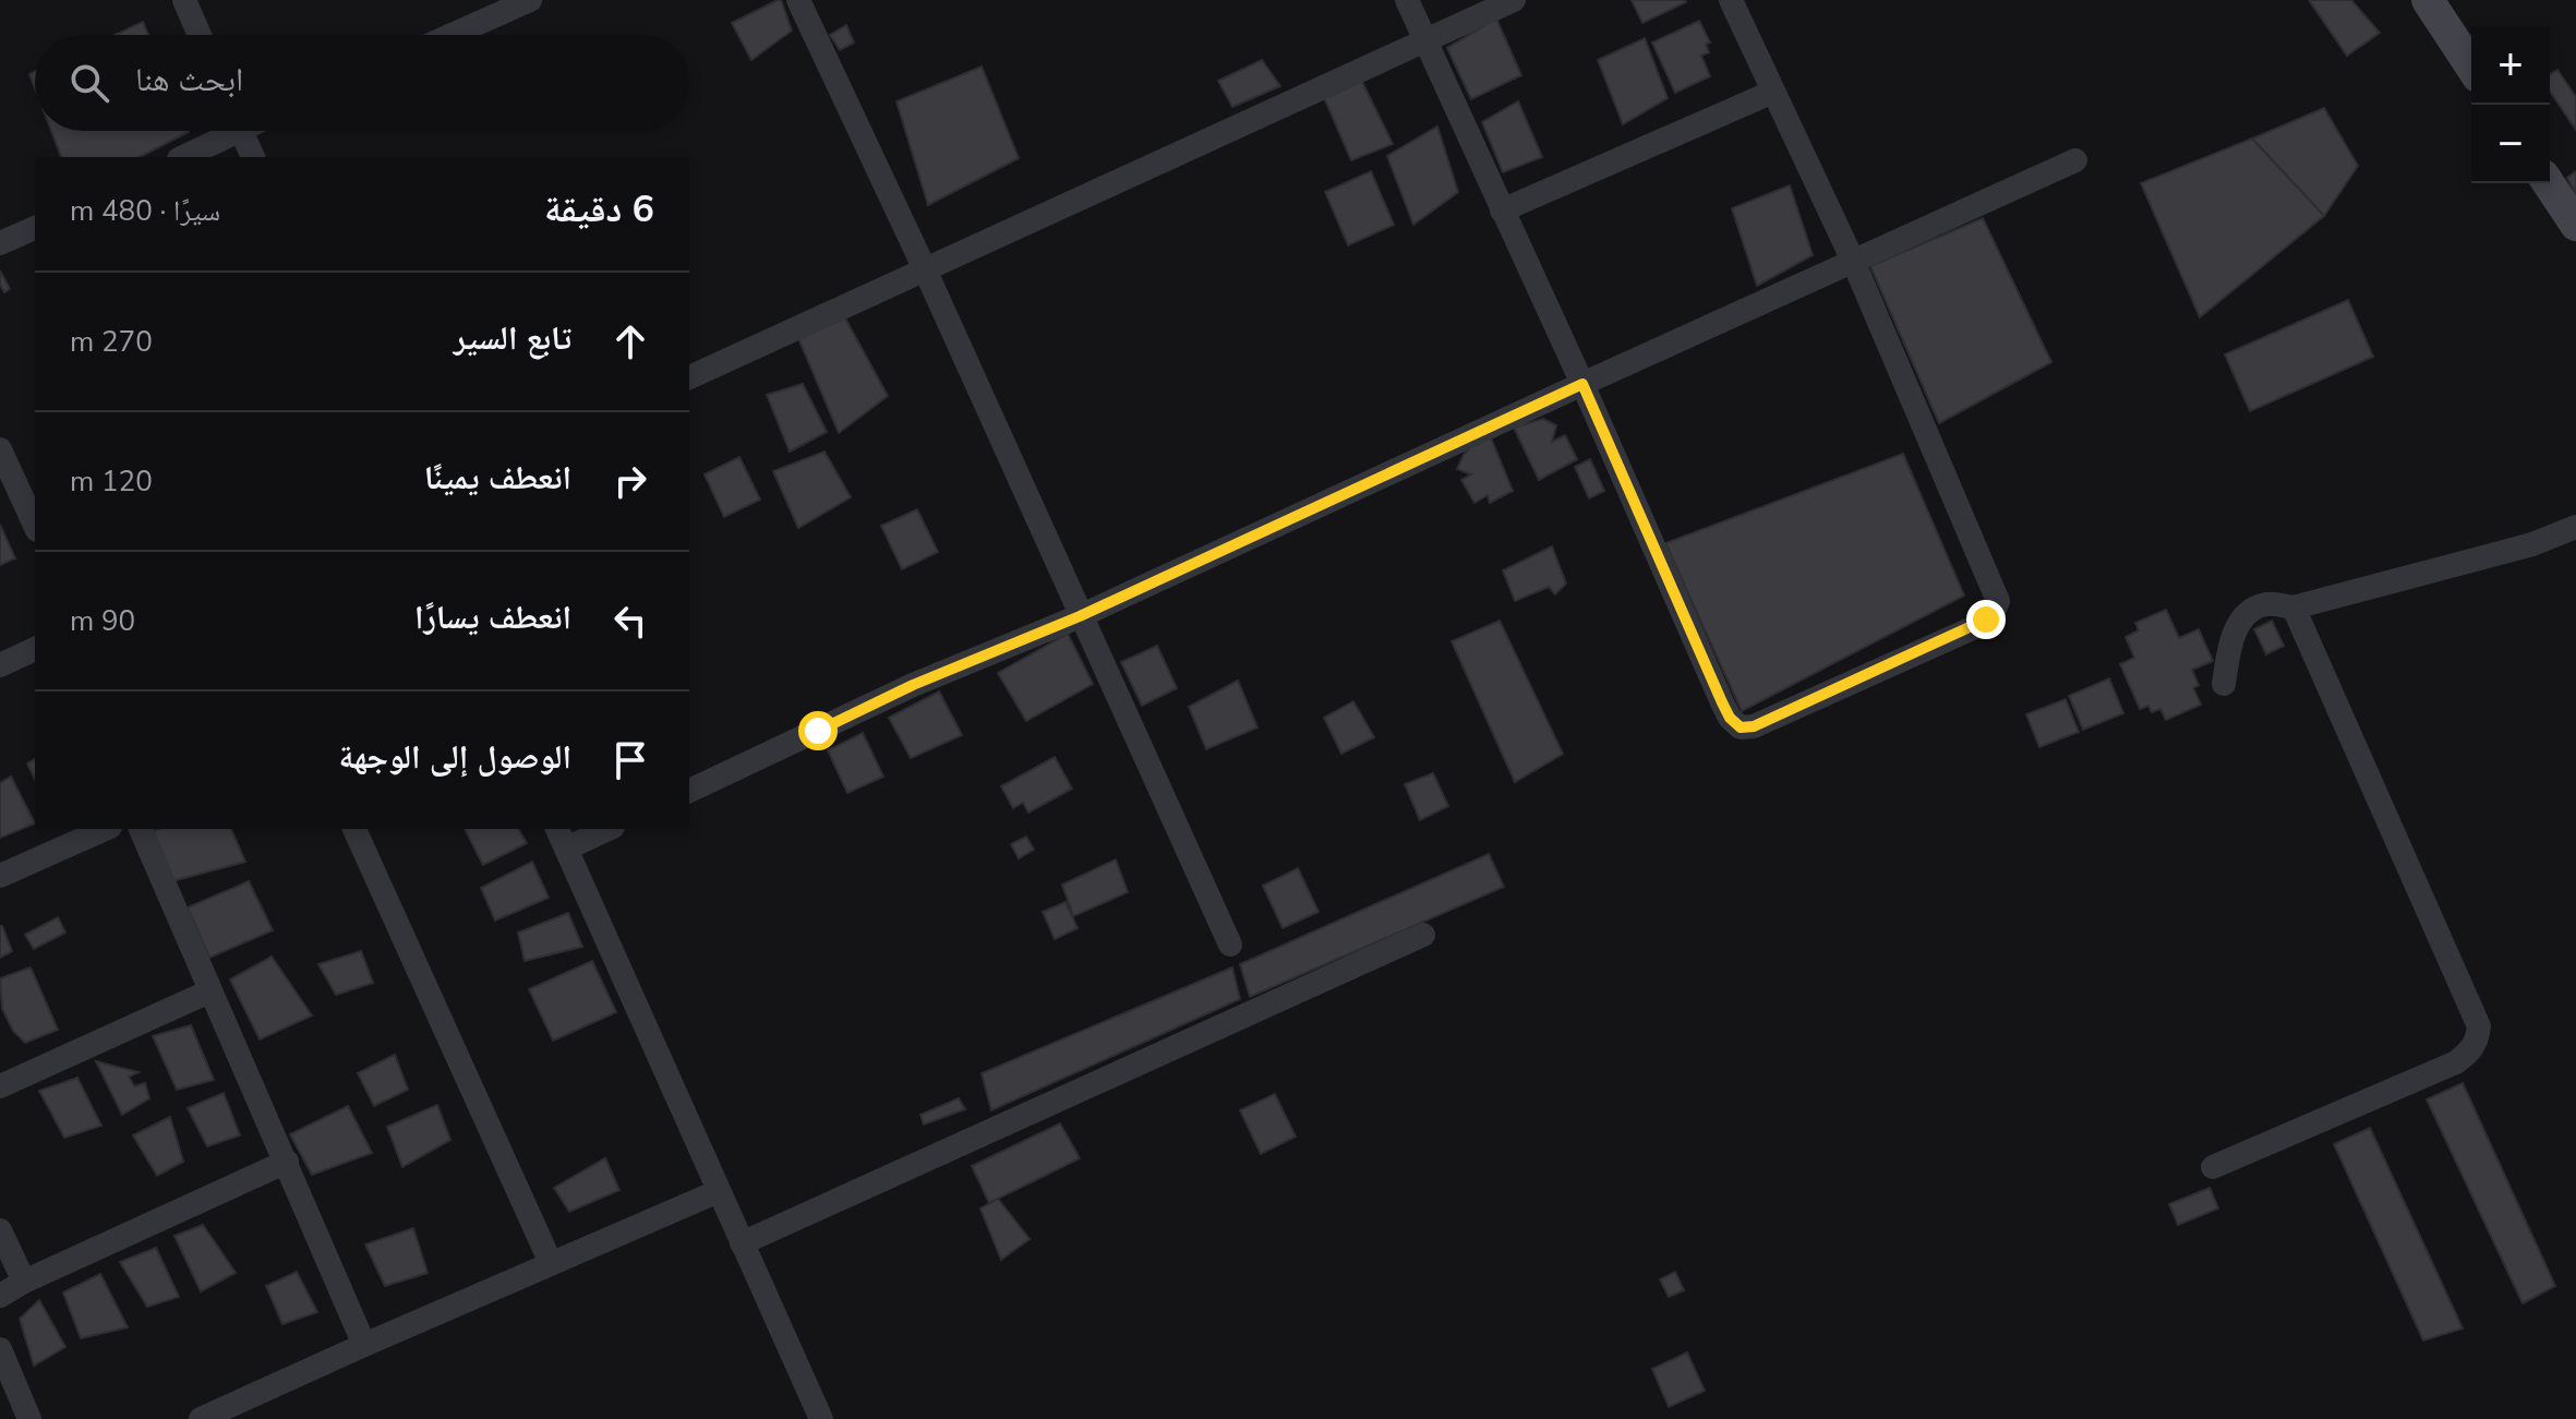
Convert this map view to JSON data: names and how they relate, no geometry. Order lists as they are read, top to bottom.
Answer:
{
  "page": {
    "map_buttons": ["+", "−"],
    "search": "ابحث هنا",
    "heading": ["6 دقيقة", "سيرًا · 480 m"],
    "list": [
      ["تابع السير", "270 m"],
      ["انعطف يمينًا", "120 m"],
      ["انعطف يسارًا", "90 m"],
      "الوصول إلى الوجهة"
    ]
  }
}
